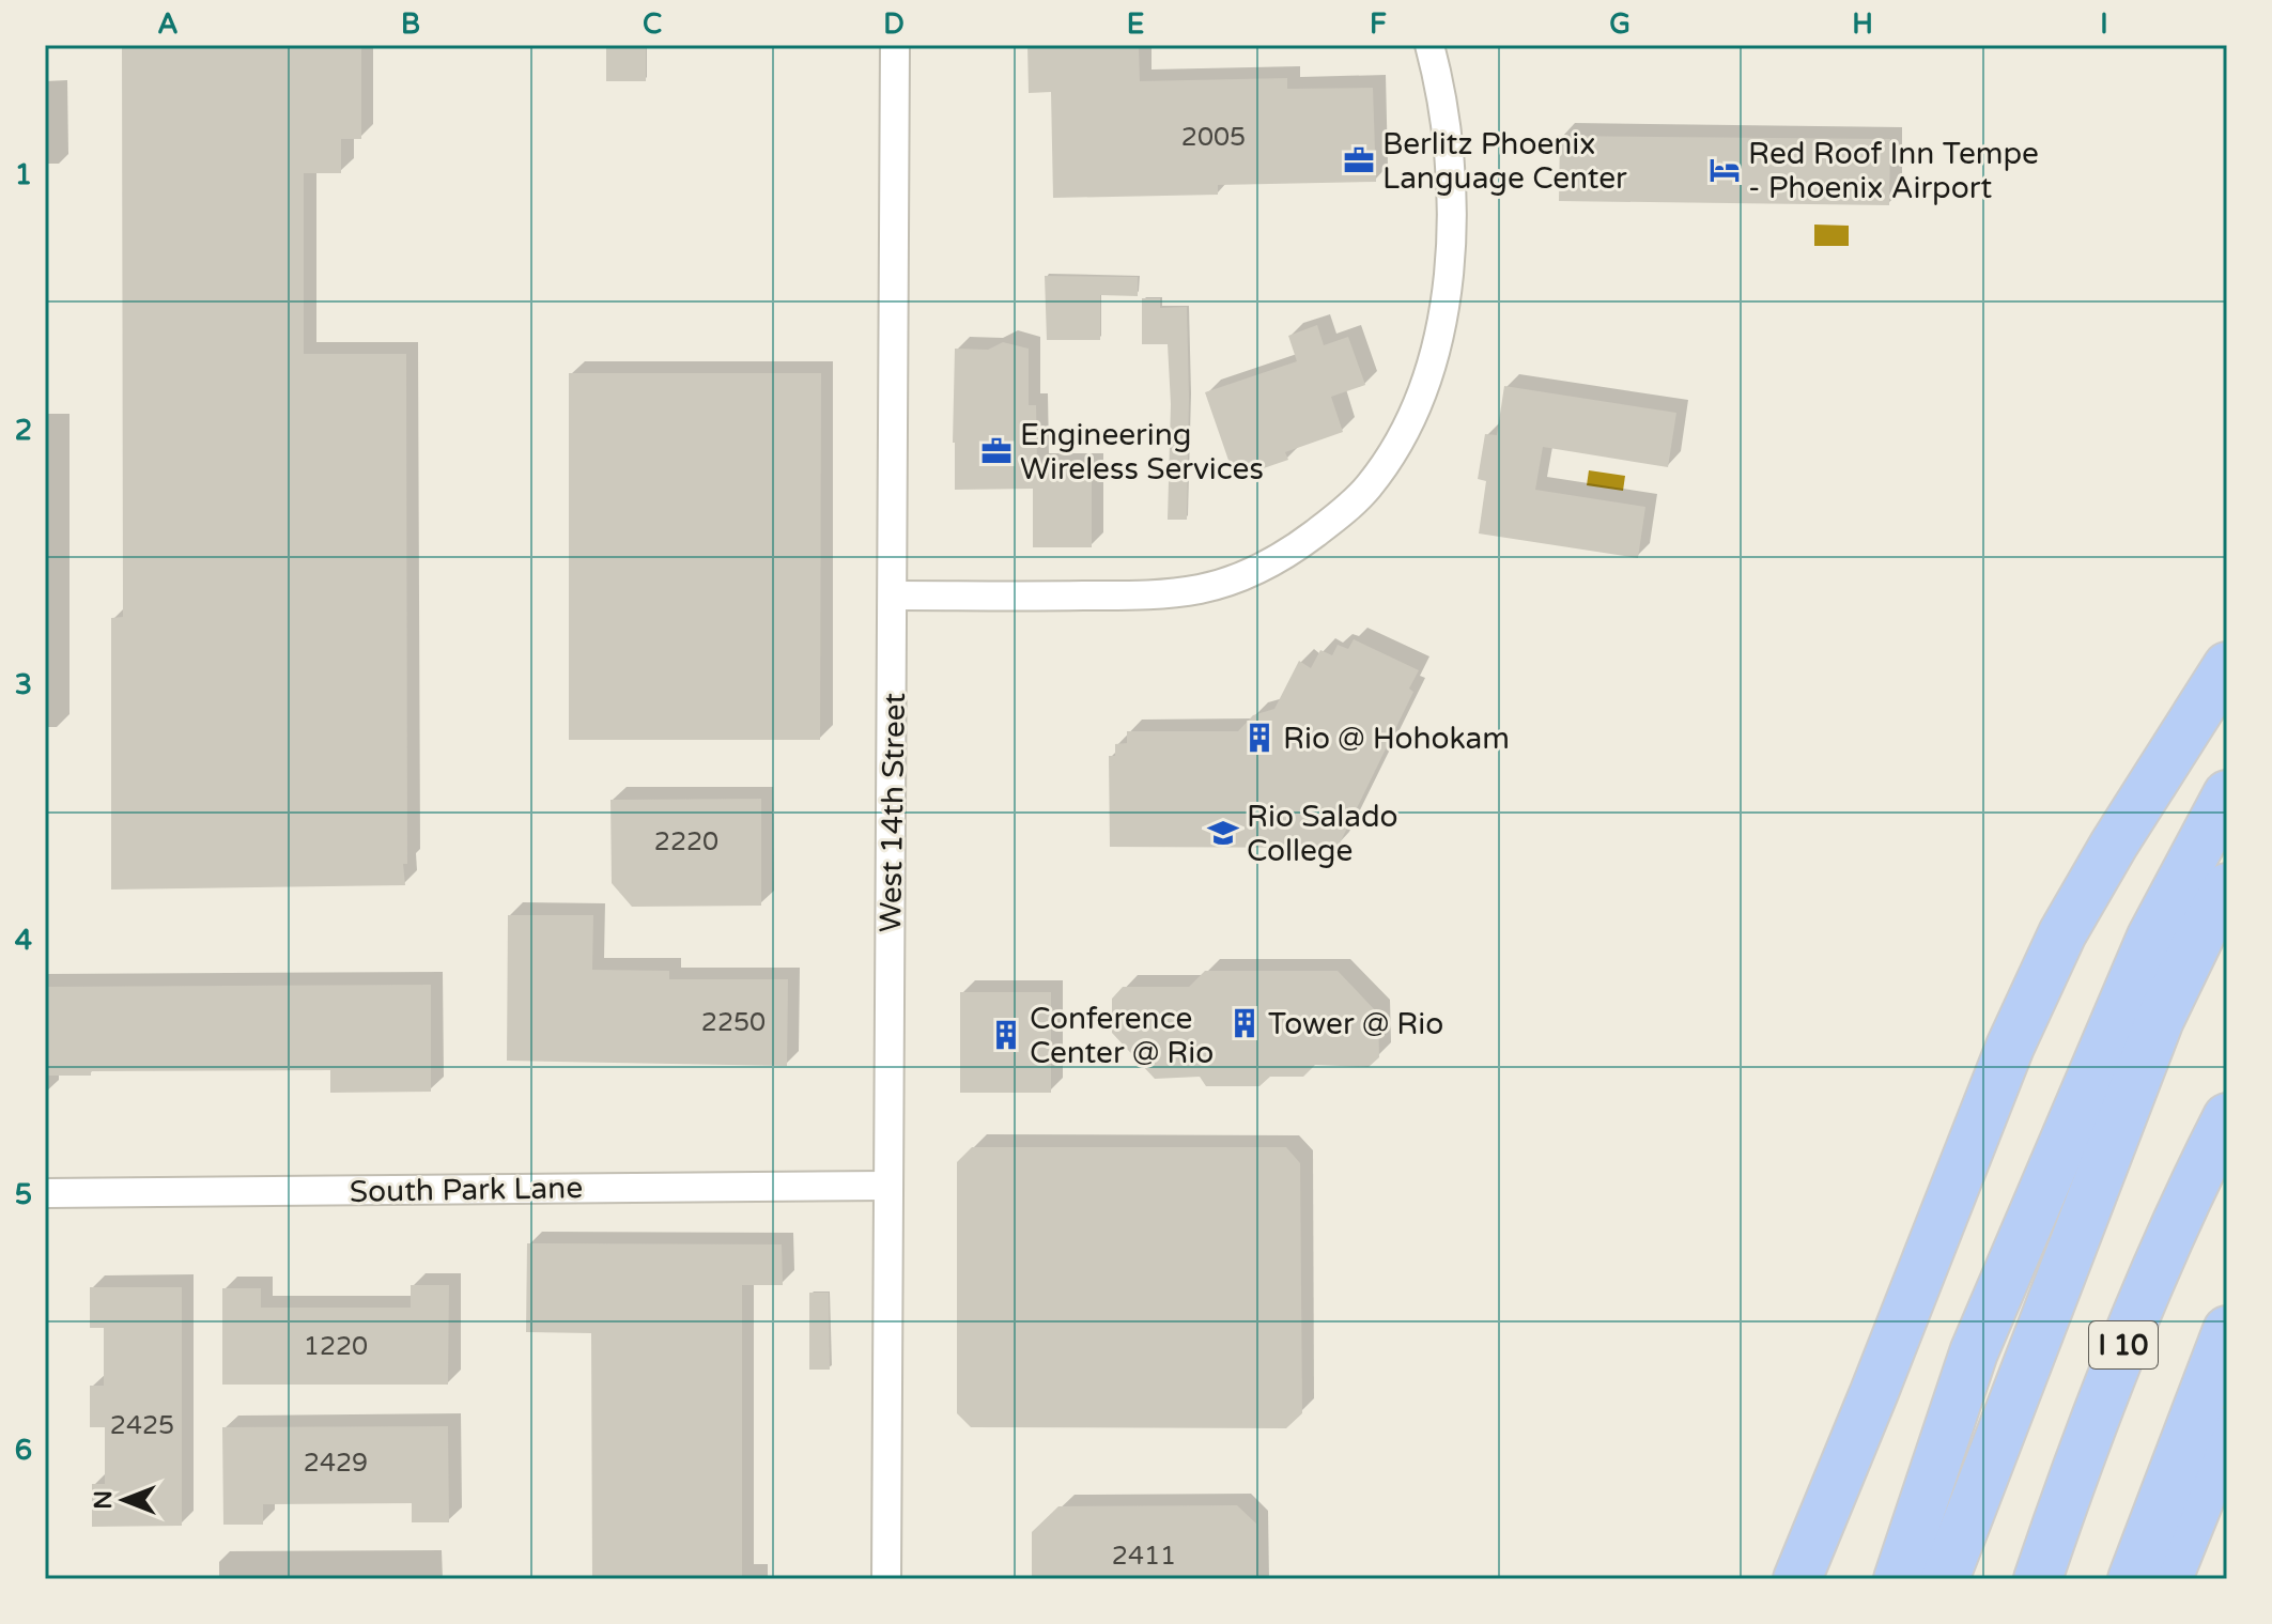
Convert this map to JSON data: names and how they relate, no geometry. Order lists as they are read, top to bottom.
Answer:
{
  "streets": {
    "highway": ["I 10"],
    "street": ["West 14th Street", "South Park Lane"]
  },
  "crossings": [
    ["West 14th Street", "South Park Lane"]
  ],
  "places": {
    "office": ["Berlitz Phoenix Language Center", "Engineering Wireless Services"],
    "hotel": ["Red Roof Inn Tempe - Phoenix Airport"],
    "building": ["Rio @ Hohokam", "Tower @ Rio", "Conference Center @ Rio"],
    "school or university": ["Rio Salado College"]
  },
  "house_numbers": [
    "2005",
    "2220",
    "2250",
    "1220",
    "2425",
    "2429",
    "2411"
  ],
  "north": "left",
  "grid": {
    "columns": [
      "A",
      "B",
      "C",
      "D",
      "E",
      "F",
      "G",
      "H",
      "I"
    ],
    "rows": [
      "1",
      "2",
      "3",
      "4",
      "5",
      "6"
    ]
  }
}
